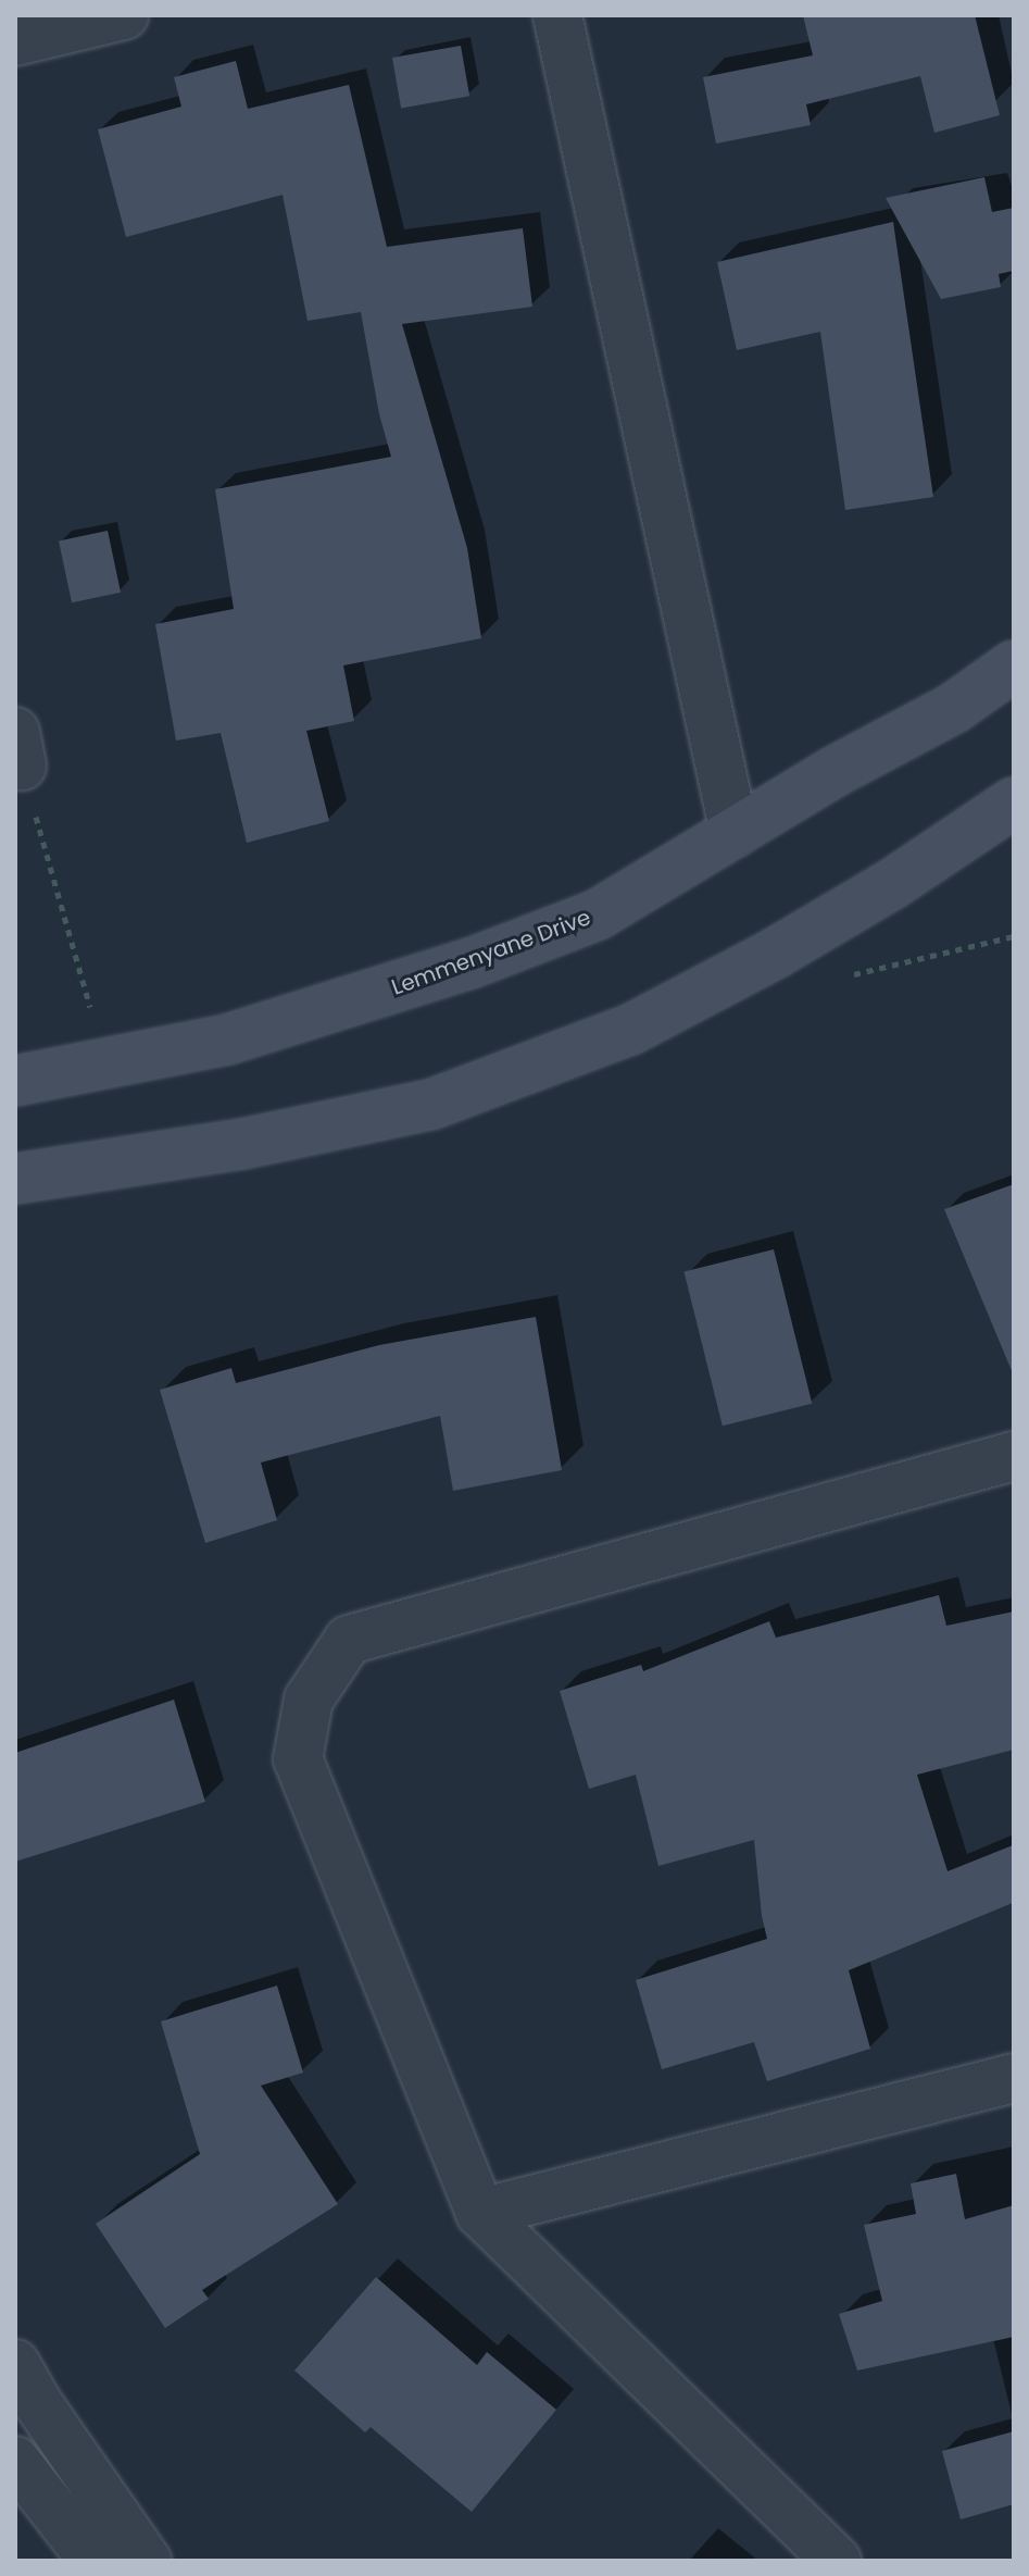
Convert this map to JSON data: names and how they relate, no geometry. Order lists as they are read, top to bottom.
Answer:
{
  "streets": {
    "main road": ["Lemmenyane Drive"]
  }
}
